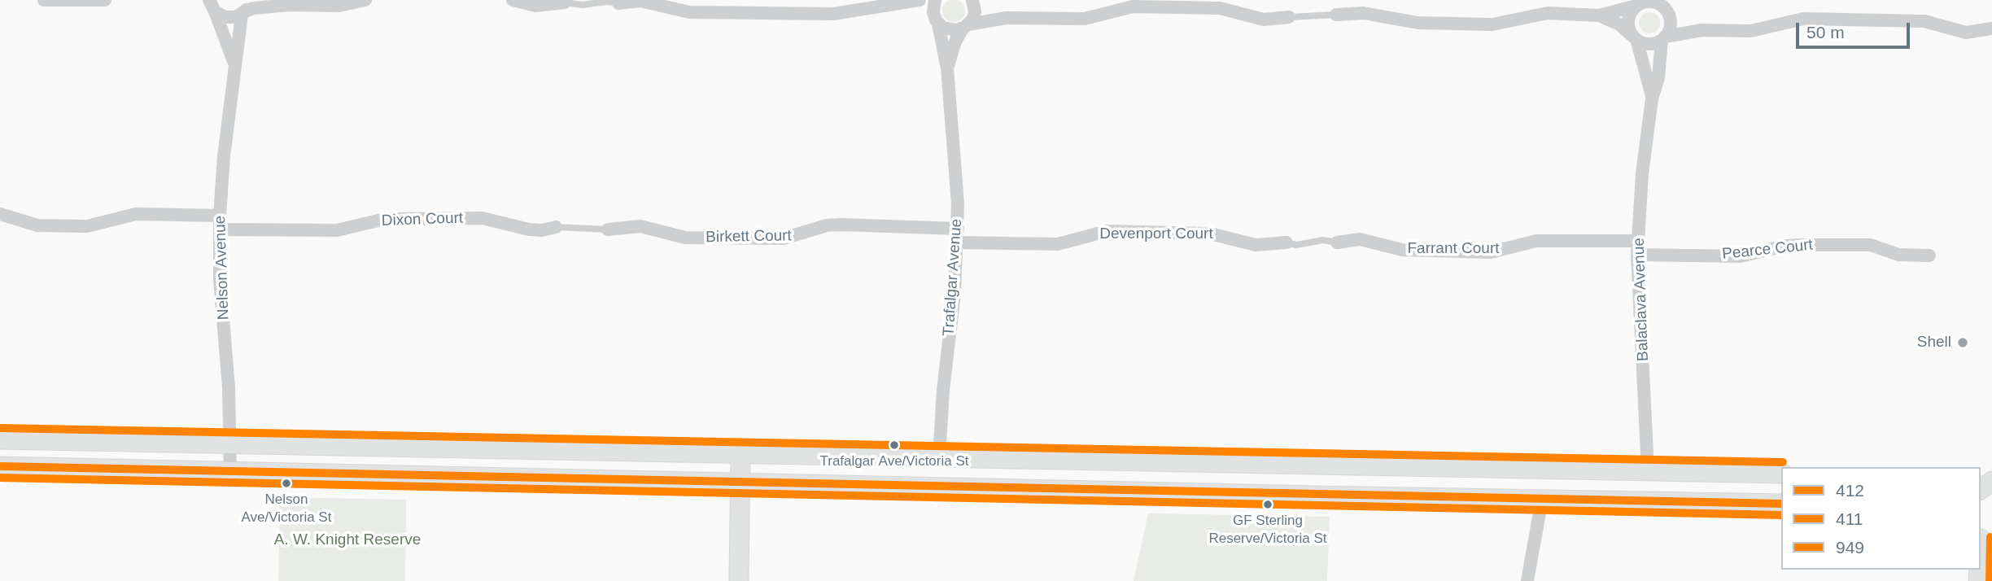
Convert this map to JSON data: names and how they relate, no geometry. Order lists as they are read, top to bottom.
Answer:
{
  "streets": {
    "street": [
      "Dixon Court",
      "Devenport Court",
      "Birkett Court",
      "Farrant Court",
      "Pearce Court",
      "Nelson Avenue",
      "Trafalgar Avenue",
      "Balaclava Avenue"
    ]
  },
  "crossings": [
    ["Dixon Court", "Nelson Avenue"],
    ["Devenport Court", "Trafalgar Avenue"],
    ["Birkett Court", "Trafalgar Avenue"],
    ["Farrant Court", "Balaclava Avenue"],
    ["Pearce Court", "Balaclava Avenue"]
  ],
  "parks": ["A. W. Knight Reserve"],
  "places": [
    "Shell",
    "Trafalgar Ave/Victoria St",
    "Nelson Ave/Victoria St",
    "GF Sterling Reserve/Victoria St"
  ],
  "lines": ["transit line 949", "transit line 412", "transit line 411"],
  "legend": ["412", "411", "949"],
  "scale_bar": "50 m"
}
